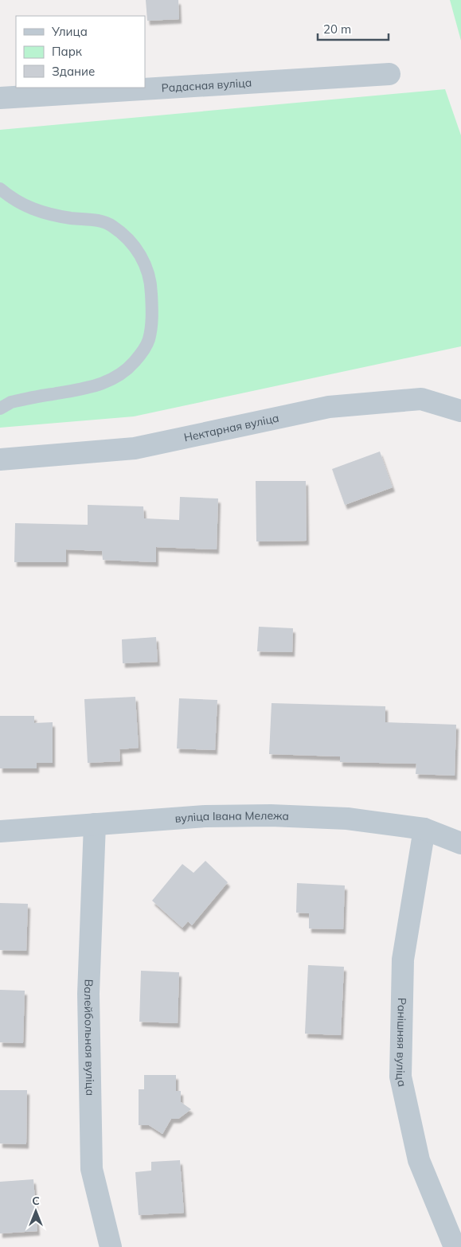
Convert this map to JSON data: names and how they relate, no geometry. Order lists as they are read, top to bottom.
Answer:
{
  "streets": {
    "street": [
      "Радасная вуліца",
      "Нектарная вуліца",
      "вуліца Івана Мележа",
      "Валейбольная вуліца",
      "Ранішняя вуліца"
    ]
  },
  "crossings": [
    ["вуліца Івана Мележа", "Валейбольная вуліца"],
    ["вуліца Івана Мележа", "Ранішняя вуліца"]
  ],
  "legend": ["Улица", "Парк", "Здание"],
  "scale_bar": "20 m",
  "north": "top"
}
